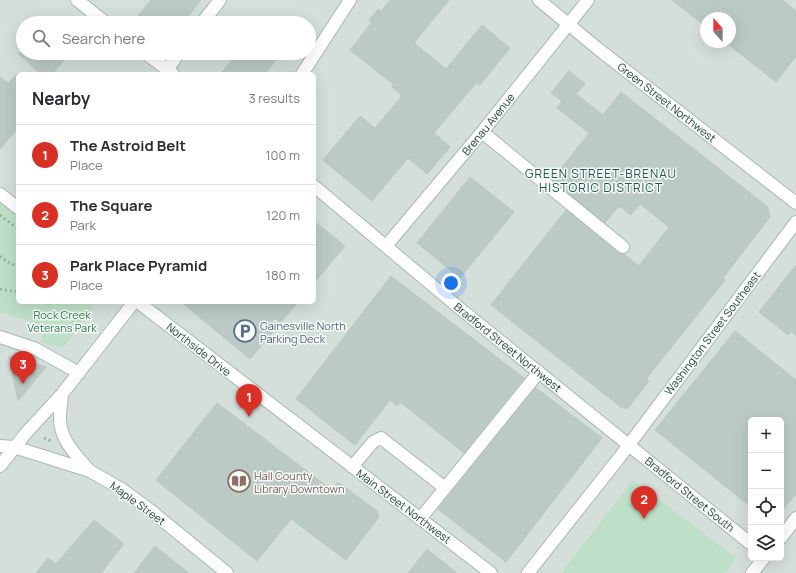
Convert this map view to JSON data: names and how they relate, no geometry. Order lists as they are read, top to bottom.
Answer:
{
  "streets": {
    "street": [
      "Green Street Northwest",
      "Brenau Avenue",
      "Washington Street Southeast",
      "Bradford Street Northwest",
      "Northside Drive",
      "Bradford Street South",
      "Maple Street",
      "Main Street Northwest"
    ]
  },
  "crossings": [
    ["Green Street Northwest", "Brenau Avenue"],
    ["Brenau Avenue", "Bradford Street Northwest"],
    ["Washington Street Southeast", "Bradford Street Northwest"],
    ["Washington Street Southeast", "Bradford Street South"],
    ["Bradford Street Northwest", "Bradford Street South"],
    ["Northside Drive", "Main Street Northwest"]
  ],
  "districts": ["GREEN STREET-BRENAU HISTORIC DISTRICT"],
  "parks": ["Rock Creek Veterans Park"],
  "places": {
    "parking": ["Gainesville North Parking Deck"],
    "library": ["Hall County Library Downtown"]
  },
  "north": "top",
  "page": {
    "search": "Search here",
    "heading": ["Nearby", "3 results"],
    "list": [
      {
        "mark": "1",
        "name": "The Astroid Belt",
        "note": "Place",
        "value": "100 m"
      },
      {
        "mark": "2",
        "name": "The Square",
        "note": "Park",
        "value": "120 m"
      },
      {
        "mark": "3",
        "name": "Park Place Pyramid",
        "note": "Place",
        "value": "180 m"
      }
    ],
    "pins": ["3", "1", "2"],
    "map_buttons": ["+", "−"]
  }
}
